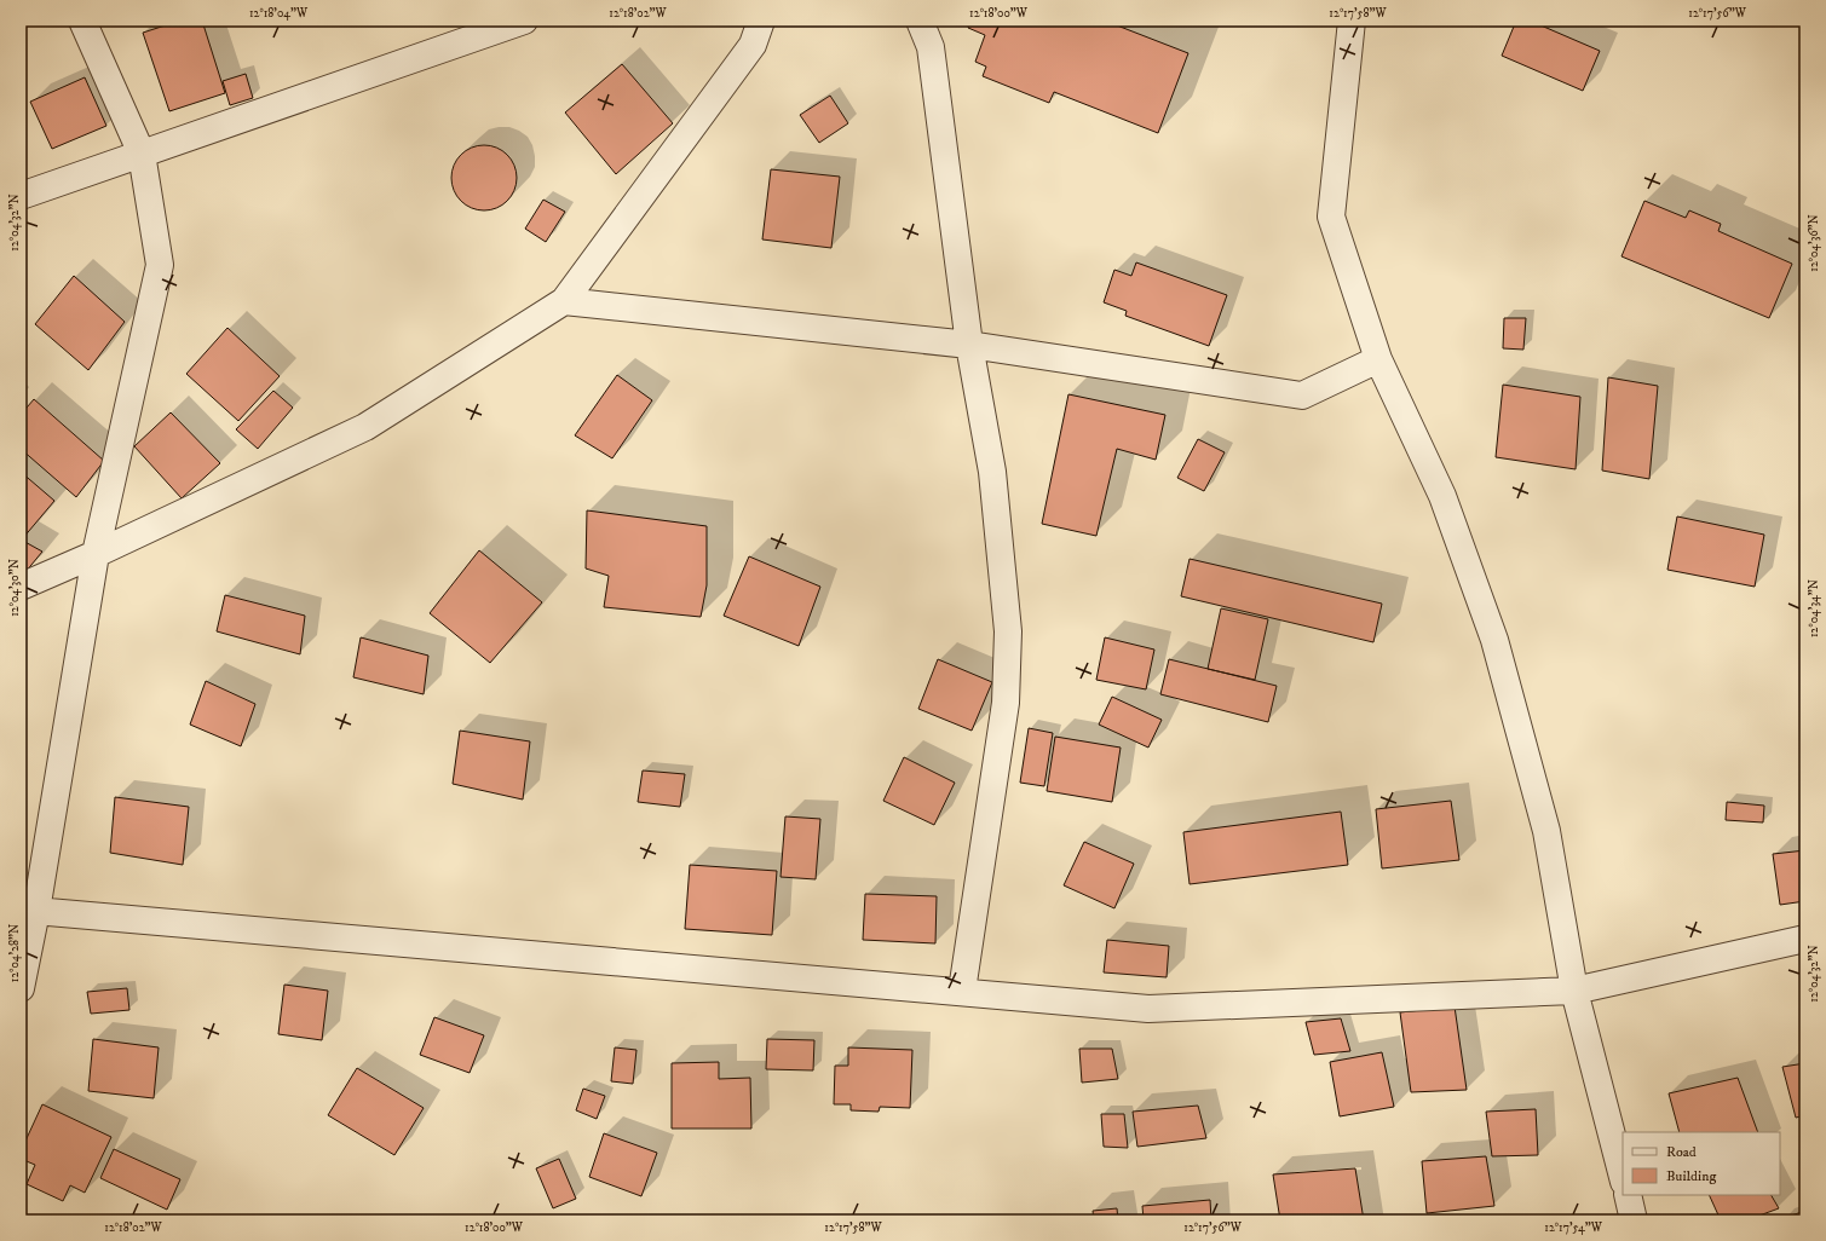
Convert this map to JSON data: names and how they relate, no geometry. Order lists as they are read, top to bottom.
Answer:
{
  "legend": ["Road", "Building"],
  "coordinates": [
    "12°18'04\"W",
    "12°18'02\"W",
    "12°18'00\"W",
    "12°17'58\"W",
    "12°17'56\"W",
    "12°04'32\"N",
    "12°04'36\"N",
    "12°04'30\"N",
    "12°04'34\"N",
    "12°04'28\"N",
    "12°17'54\"W"
  ]
}
